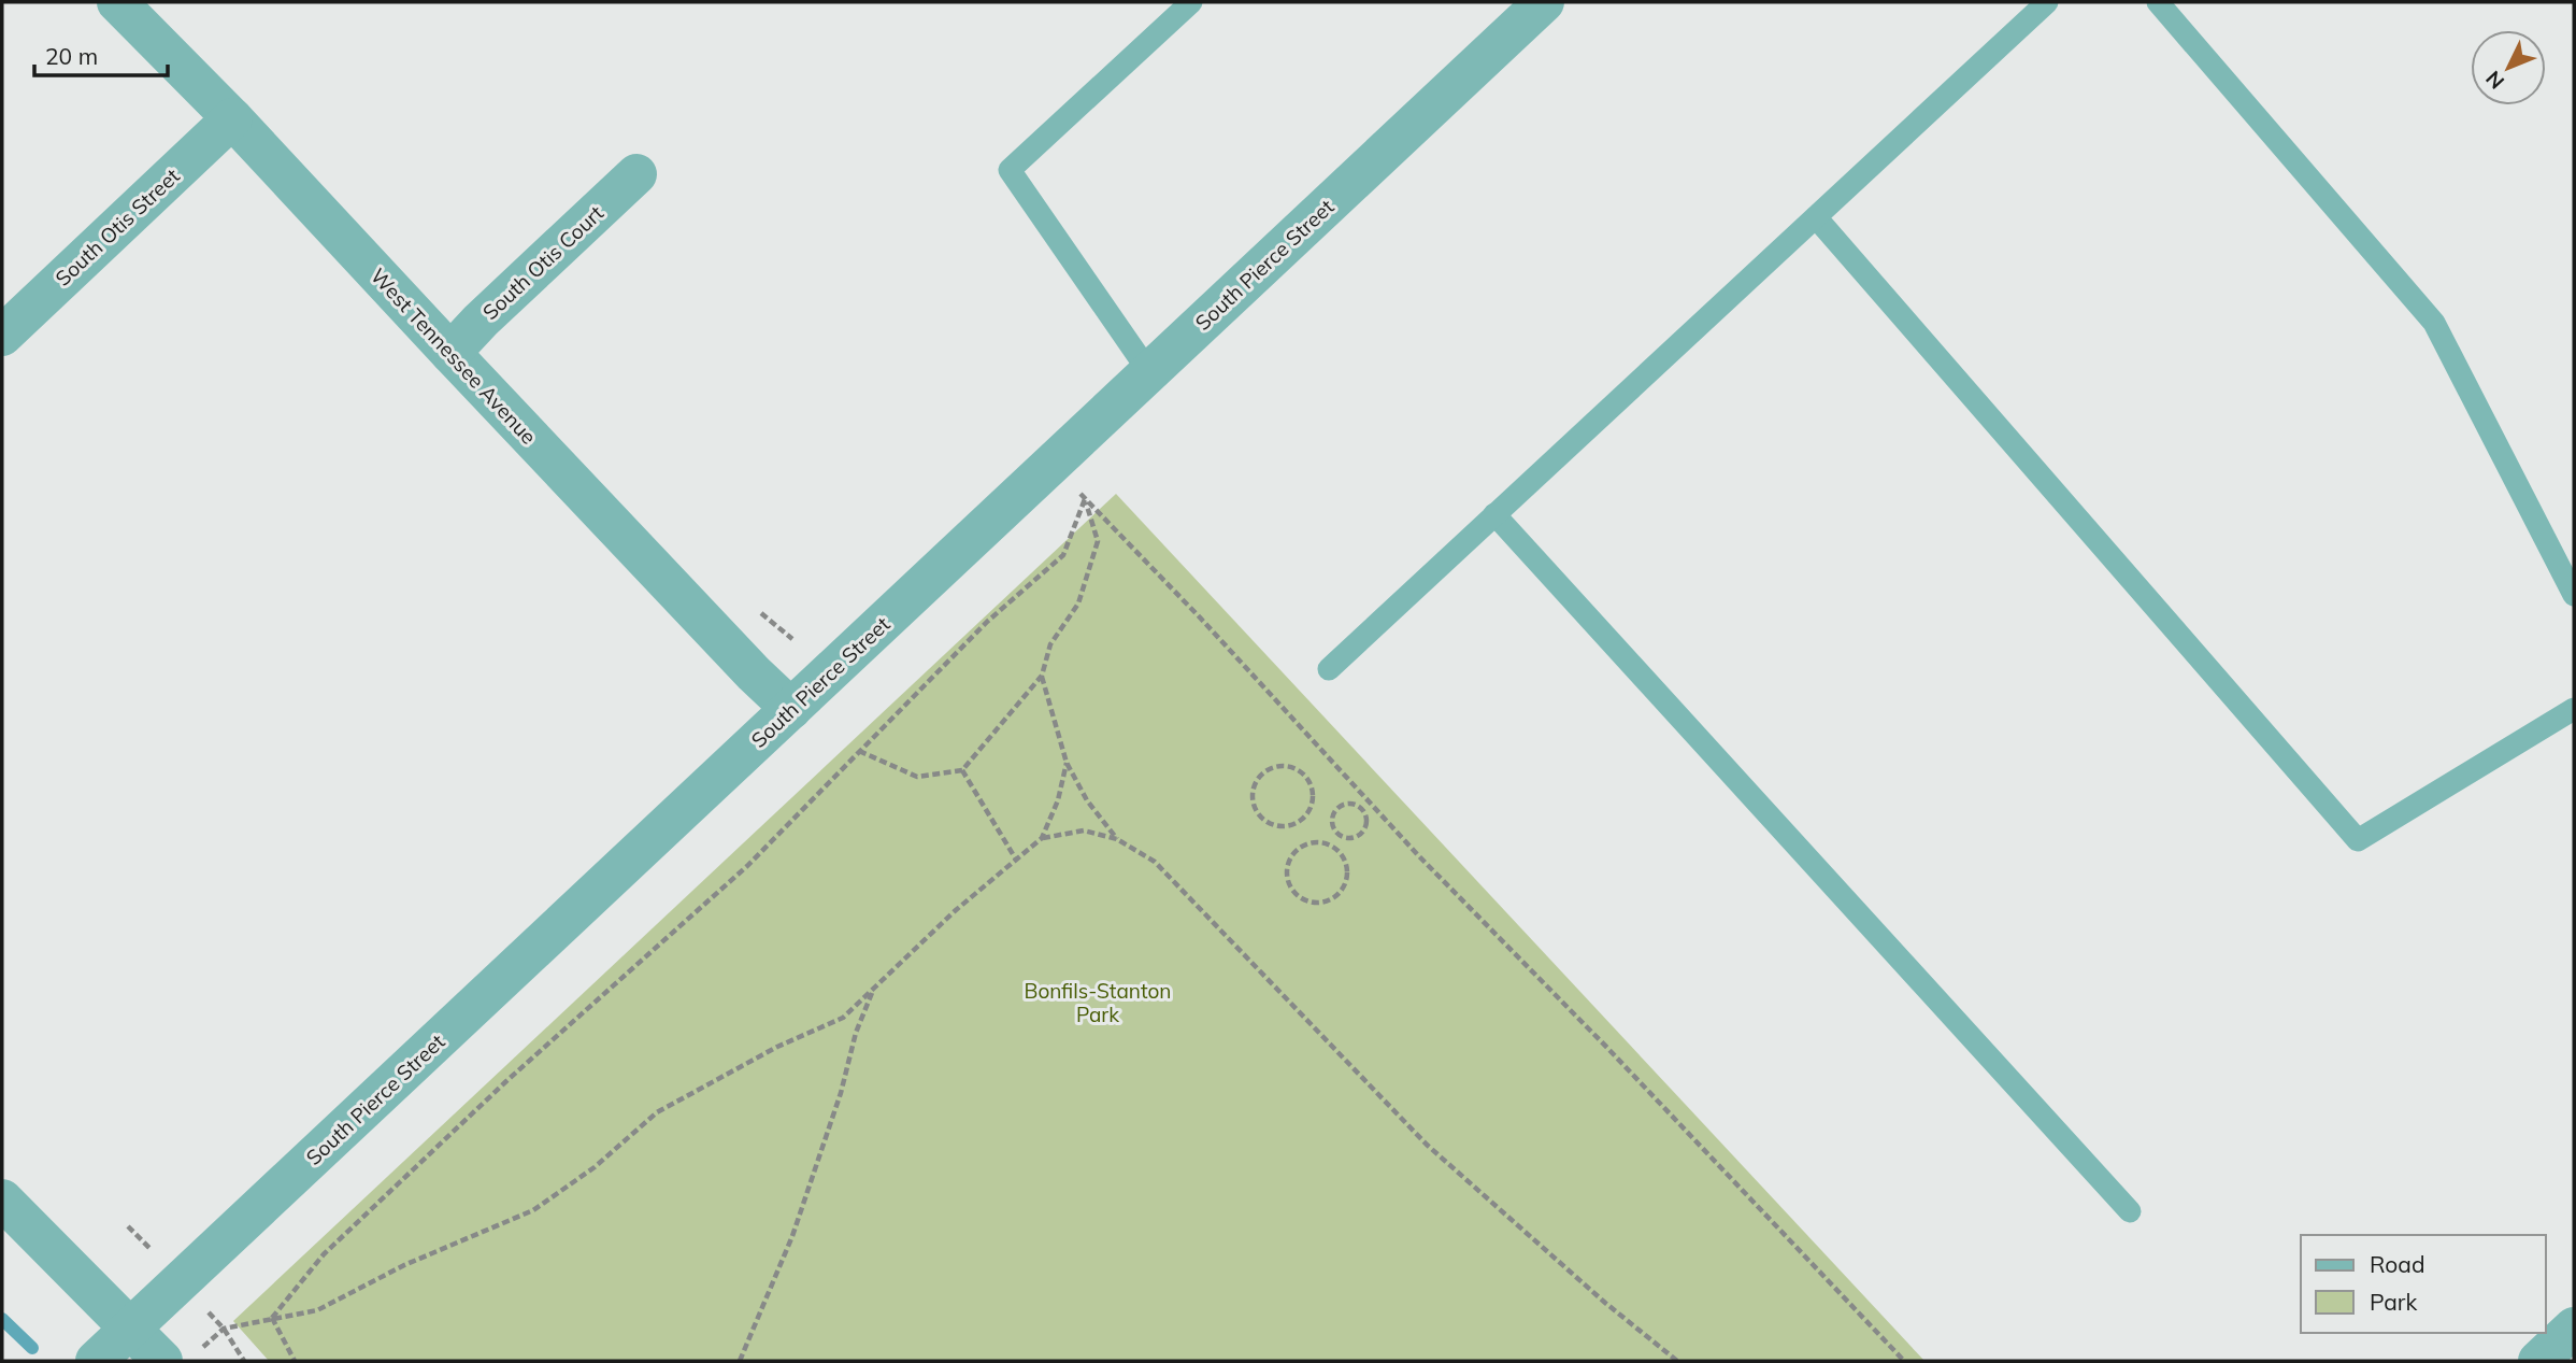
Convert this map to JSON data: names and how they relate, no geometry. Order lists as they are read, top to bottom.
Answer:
{
  "streets": {
    "street": [
      "South Otis Street",
      "South Otis Court",
      "South Pierce Street",
      "West Tennessee Avenue"
    ]
  },
  "crossings": [
    ["South Otis Street", "West Tennessee Avenue"],
    ["South Otis Court", "West Tennessee Avenue"],
    ["South Pierce Street", "West Tennessee Avenue"]
  ],
  "parks": ["Bonfils-Stanton Park"],
  "legend": ["Road", "Park"],
  "scale_bar": "20 m",
  "north": "bottom left"
}
